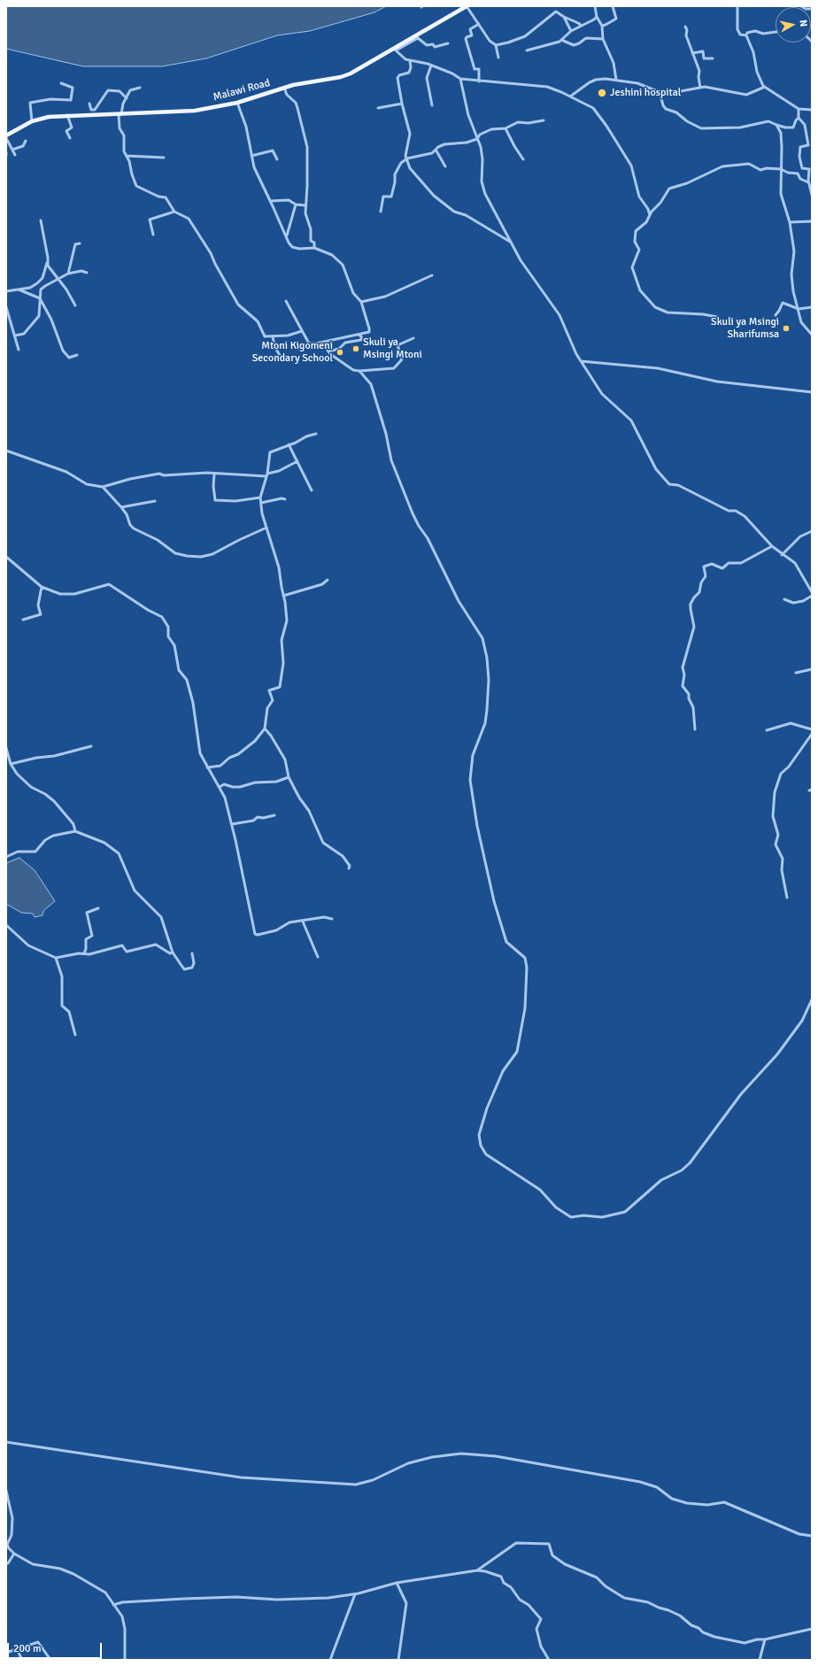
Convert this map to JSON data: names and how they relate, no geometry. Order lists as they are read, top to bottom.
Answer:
{
  "streets": {
    "main road": ["Malawi Road"]
  },
  "places": [
    "Jeshini hospital",
    "Skuli ya Msingi Sharifumsa",
    "Skuli ya Msingi Mtoni",
    "Mtoni Kigomeni Secondary School"
  ],
  "scale_bar": "200 m",
  "north": "right"
}
